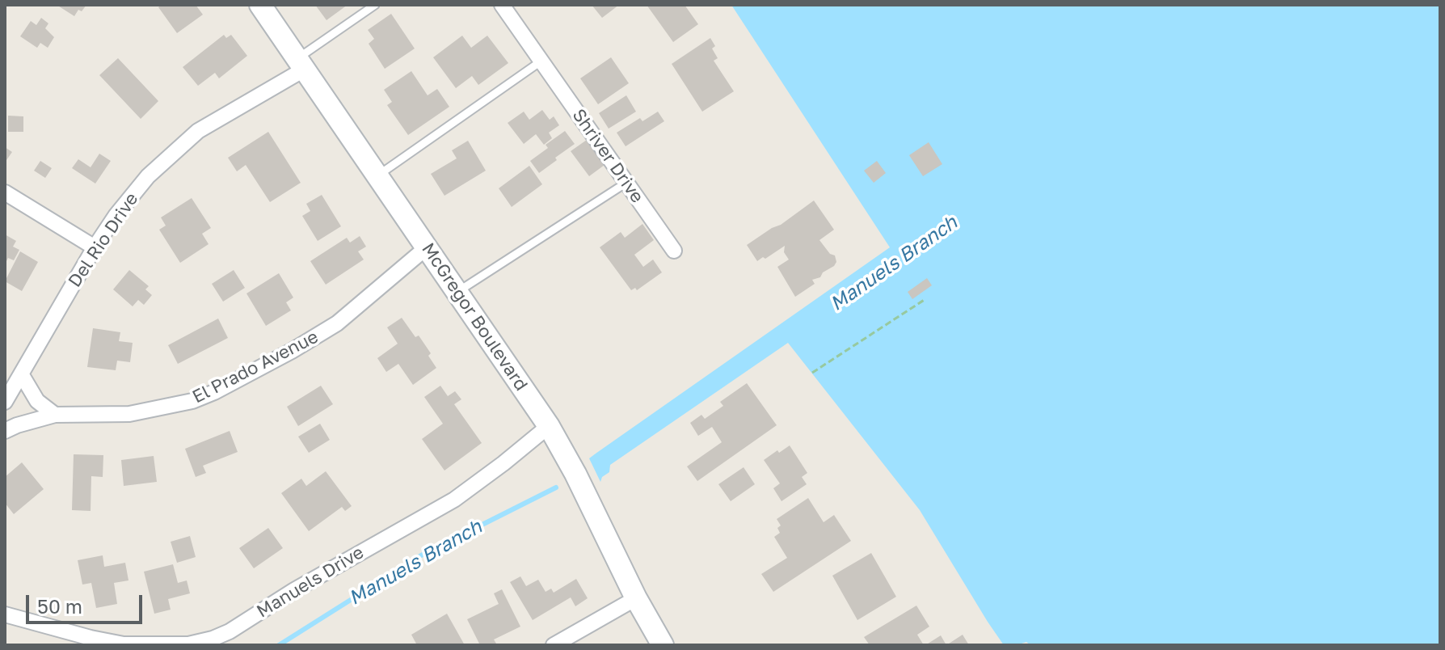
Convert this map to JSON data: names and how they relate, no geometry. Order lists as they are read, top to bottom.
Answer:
{
  "streets": {
    "main road": ["McGregor Boulevard"],
    "street": [
      "Shriver Drive",
      "Del Rio Drive",
      "El Prado Avenue",
      "Manuels Drive"
    ]
  },
  "crossings": [
    ["Del Rio Drive", "McGregor Boulevard"],
    ["McGregor Boulevard", "El Prado Avenue"],
    ["McGregor Boulevard", "Manuels Drive"]
  ],
  "water": ["Manuels Branch"],
  "scale_bar": "50 m"
}
